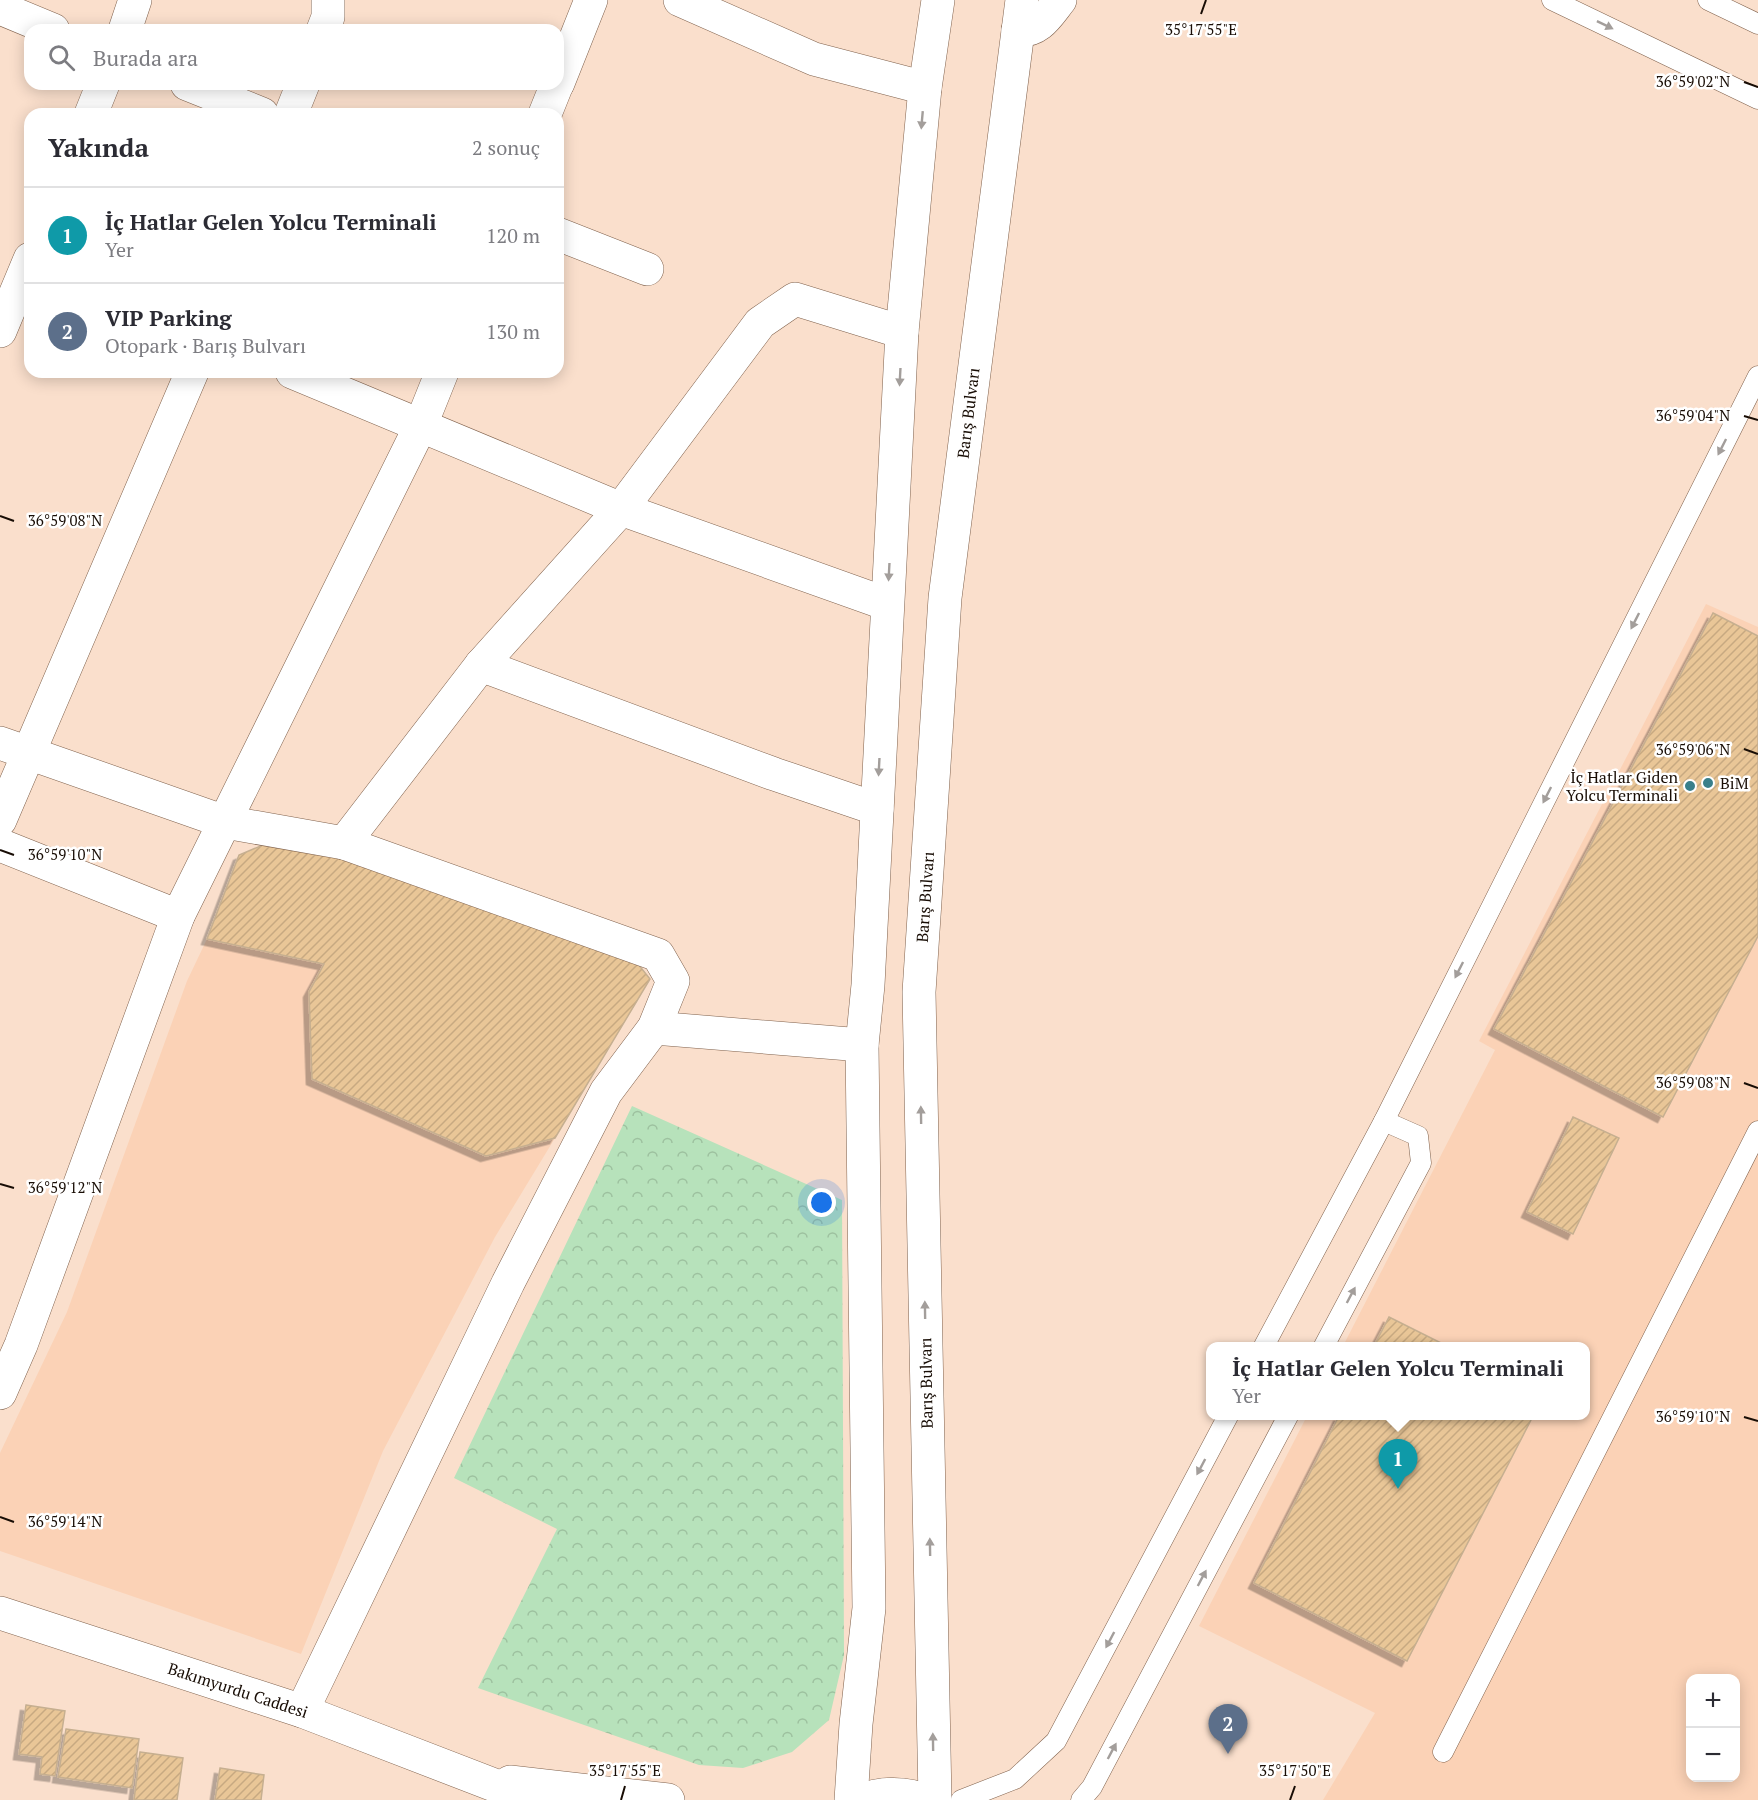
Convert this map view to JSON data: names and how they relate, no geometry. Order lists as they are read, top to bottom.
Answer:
{
  "streets": {
    "street": ["Barış Bulvarı", "Bakımyurdu Caddesi"]
  },
  "places": ["BiM", "İç Hatlar Giden Yolcu Terminali"],
  "page": {
    "search": "Burada ara",
    "heading": ["Yakında", "2 sonuç"],
    "list": [
      {
        "mark": "1",
        "name": "İç Hatlar Gelen Yolcu Terminali",
        "note": "Yer",
        "value": "120 m"
      },
      {
        "mark": "2",
        "name": "VIP Parking",
        "note": "Otopark · Barış Bulvarı",
        "value": "130 m"
      }
    ],
    "popup": ["İç Hatlar Gelen Yolcu Terminali", "Yer"],
    "pins": ["1", "2"],
    "map_buttons": ["+", "−"]
  },
  "coordinates": [
    "35°17'55\"E",
    "36°59'02\"N",
    "36°59'04\"N",
    "36°59'08\"N",
    "36°59'06\"N",
    "36°59'10\"N",
    "36°59'12\"N",
    "36°59'14\"N",
    "35°17'50\"E"
  ]
}
